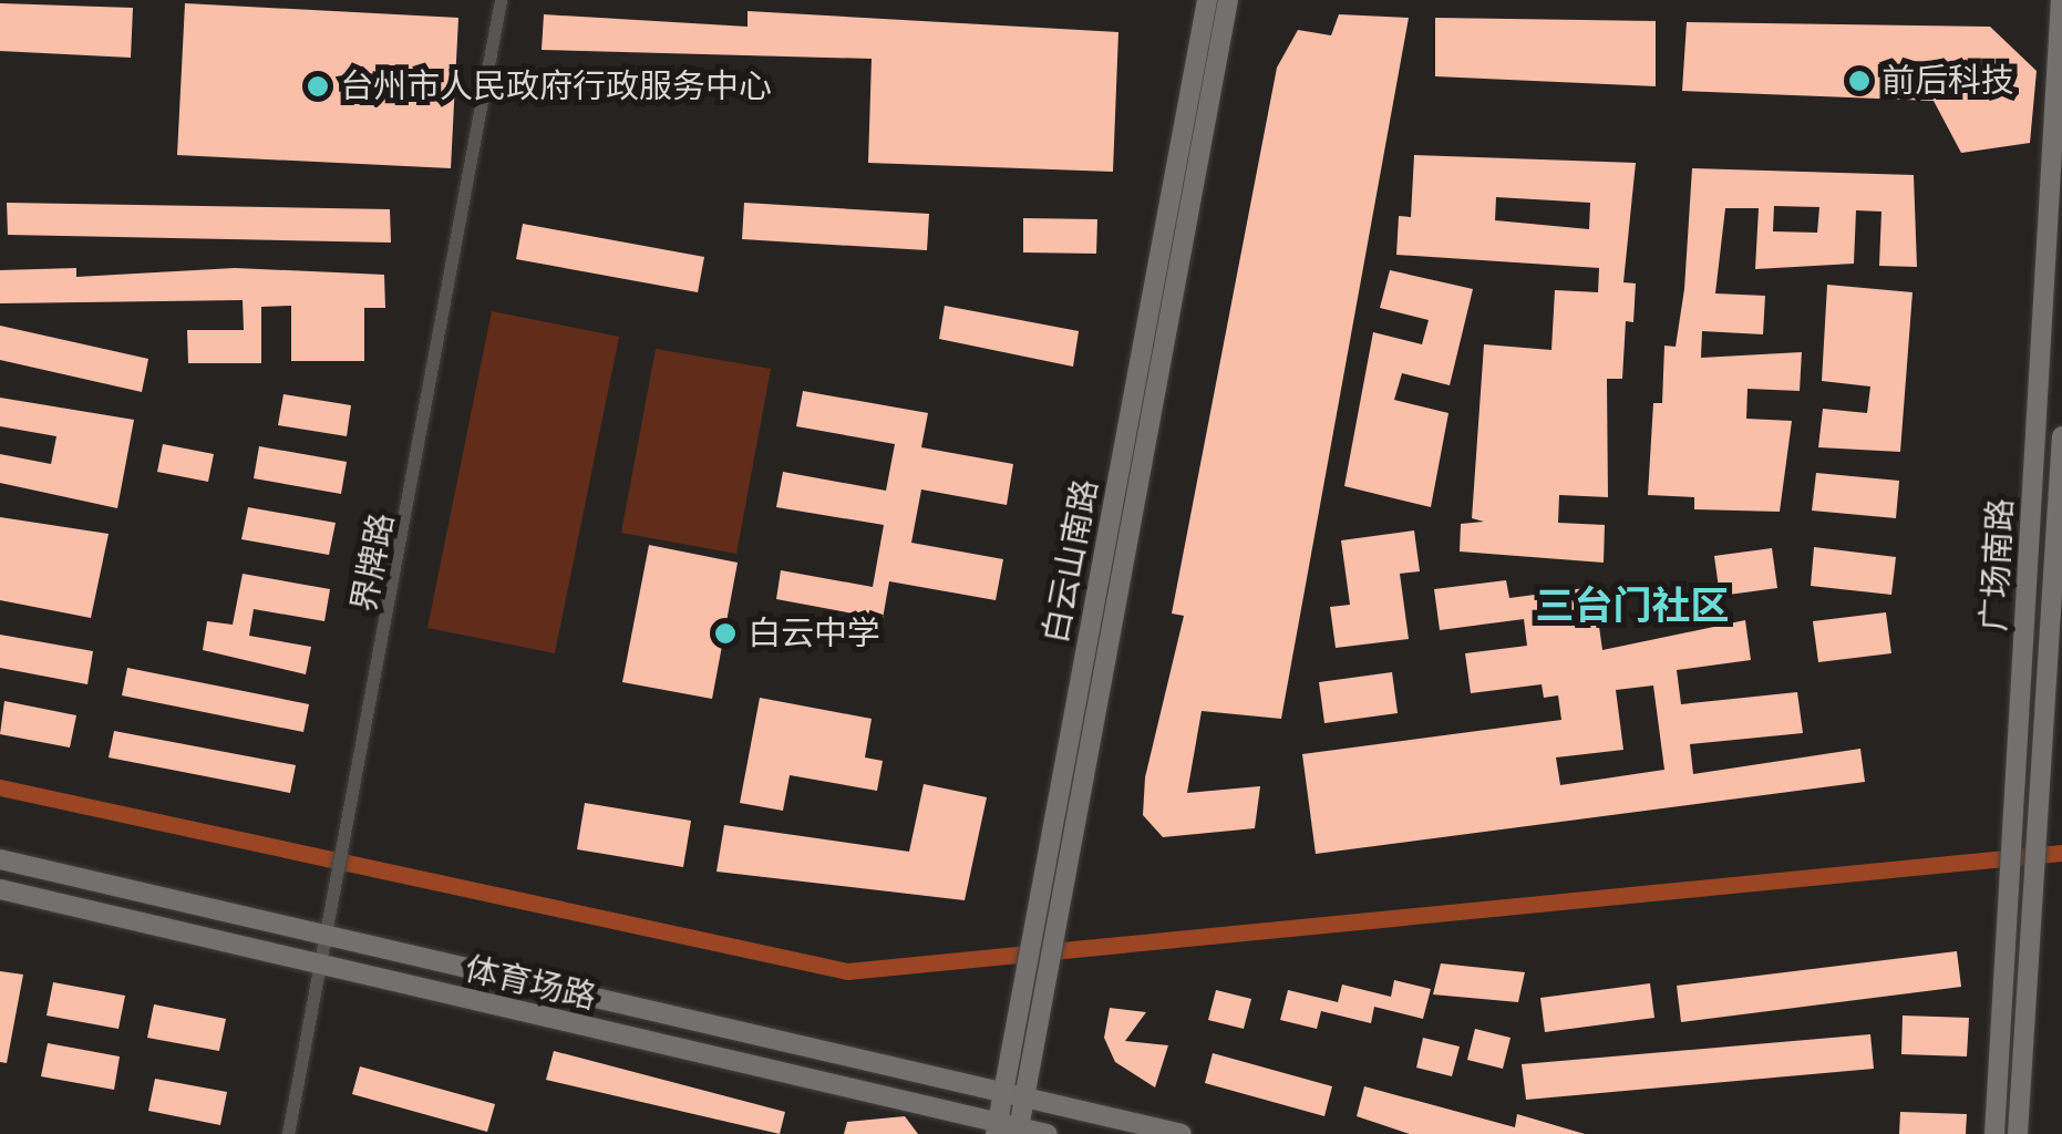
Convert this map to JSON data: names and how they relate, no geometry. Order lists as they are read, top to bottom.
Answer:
{
  "streets": {
    "main road": ["白云山南路", "广场南路", "体育场路"],
    "street": ["界牌路"]
  },
  "crossings": [
    ["白云山南路", "体育场路"],
    ["界牌路", "体育场路"]
  ],
  "districts": ["三台门社区"],
  "places": ["前后科技", "台州市人民政府行政服务中心", "白云中学"]
}
